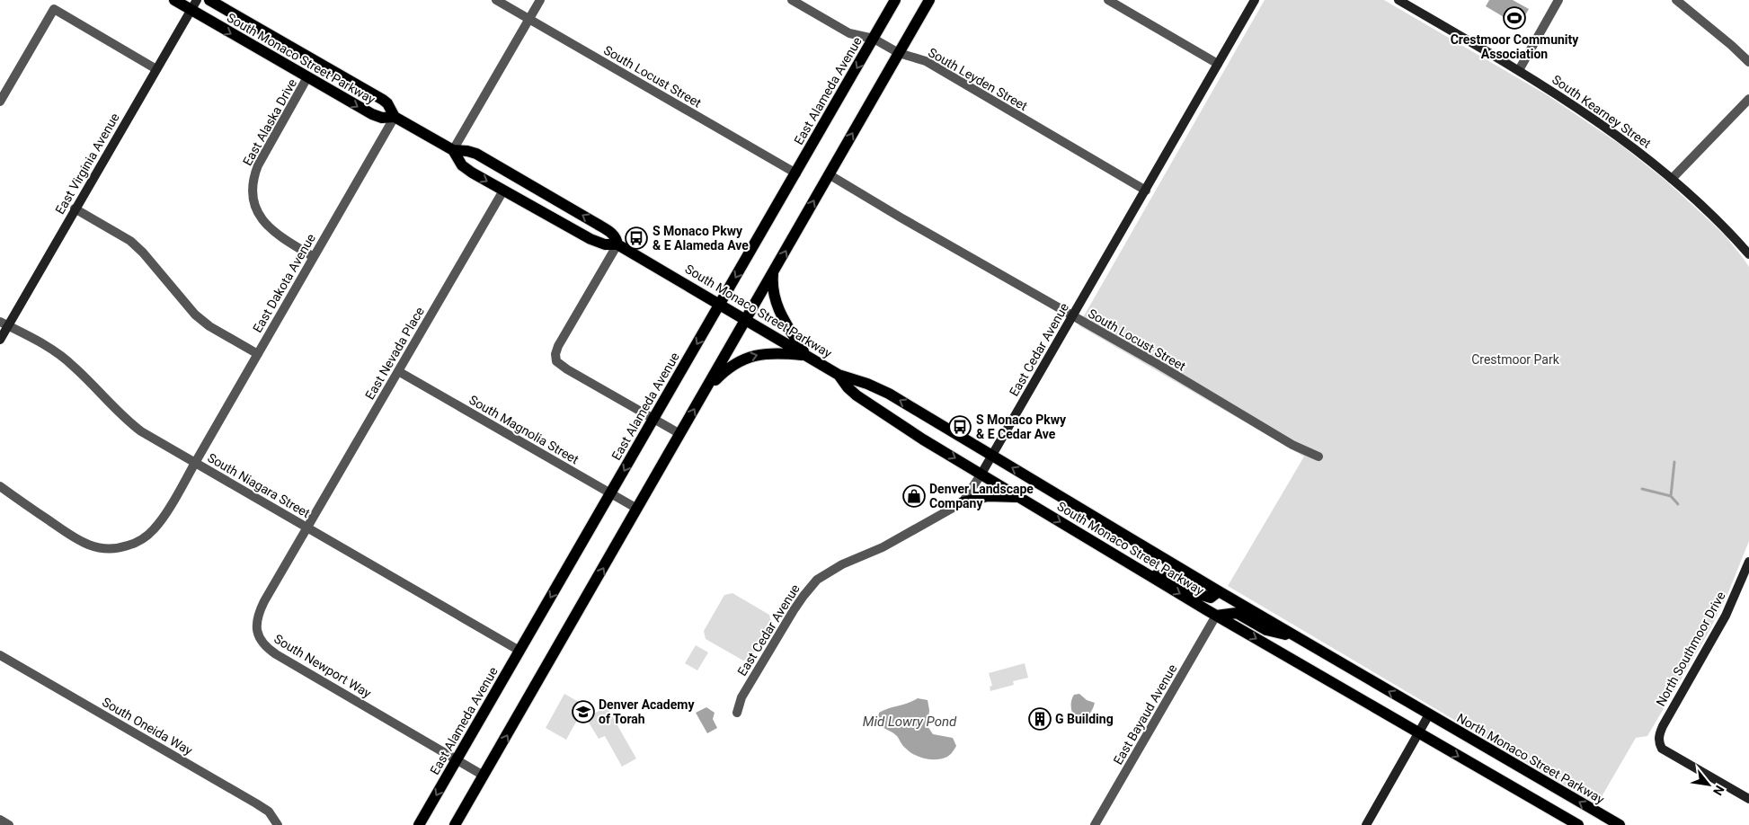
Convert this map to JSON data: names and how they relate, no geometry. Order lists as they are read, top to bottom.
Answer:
{
  "streets": {
    "main road": ["South Monaco Street Parkway", "East Alameda Avenue", "North Monaco Street Parkway"],
    "street": [
      "South Locust Street",
      "South Leyden Street",
      "South Kearney Street",
      "East Alaska Drive",
      "East Virginia Avenue",
      "East Dakota Avenue",
      "East Cedar Avenue",
      "East Nevada Place",
      "South Magnolia Street",
      "South Niagara Street",
      "North Southmoor Drive",
      "South Newport Way",
      "East Bayaud Avenue",
      "South Oneida Way"
    ]
  },
  "crossings": [
    ["South Monaco Street Parkway", "East Alameda Avenue"],
    ["South Monaco Street Parkway", "East Alaska Drive"],
    ["South Monaco Street Parkway", "East Virginia Avenue"],
    ["South Monaco Street Parkway", "East Dakota Avenue"],
    ["South Monaco Street Parkway", "East Cedar Avenue"],
    ["South Monaco Street Parkway", "East Nevada Place"],
    ["South Monaco Street Parkway", "East Bayaud Avenue"],
    ["South Monaco Street Parkway", "North Monaco Street Parkway"],
    ["South Locust Street", "East Alameda Avenue"],
    ["South Locust Street", "East Cedar Avenue"],
    ["South Leyden Street", "East Alameda Avenue"],
    ["South Leyden Street", "East Cedar Avenue"],
    ["East Alameda Avenue", "South Magnolia Street"],
    ["East Alameda Avenue", "South Niagara Street"],
    ["East Alameda Avenue", "South Newport Way"],
    ["East Alaska Drive", "East Dakota Avenue"],
    ["East Virginia Avenue", "South Niagara Street"],
    ["East Dakota Avenue", "South Niagara Street"],
    ["East Nevada Place", "South Magnolia Street"],
    ["East Nevada Place", "South Niagara Street"],
    ["East Nevada Place", "South Newport Way"],
    ["South Niagara Street", "South Newport Way"]
  ],
  "water": ["Mid Lowry Pond"],
  "parks": ["Crestmoor Park"],
  "places": {
    "sports": ["Crestmoor Community Association"],
    "bus stop": ["S Monaco Pkwy & E Alameda Ave", "S Monaco Pkwy & E Cedar Ave"],
    "shop": ["Denver Landscape Company"],
    "school or university": ["Denver Academy of Torah"],
    "building": ["G Building"]
  },
  "north": "bottom right"
}
